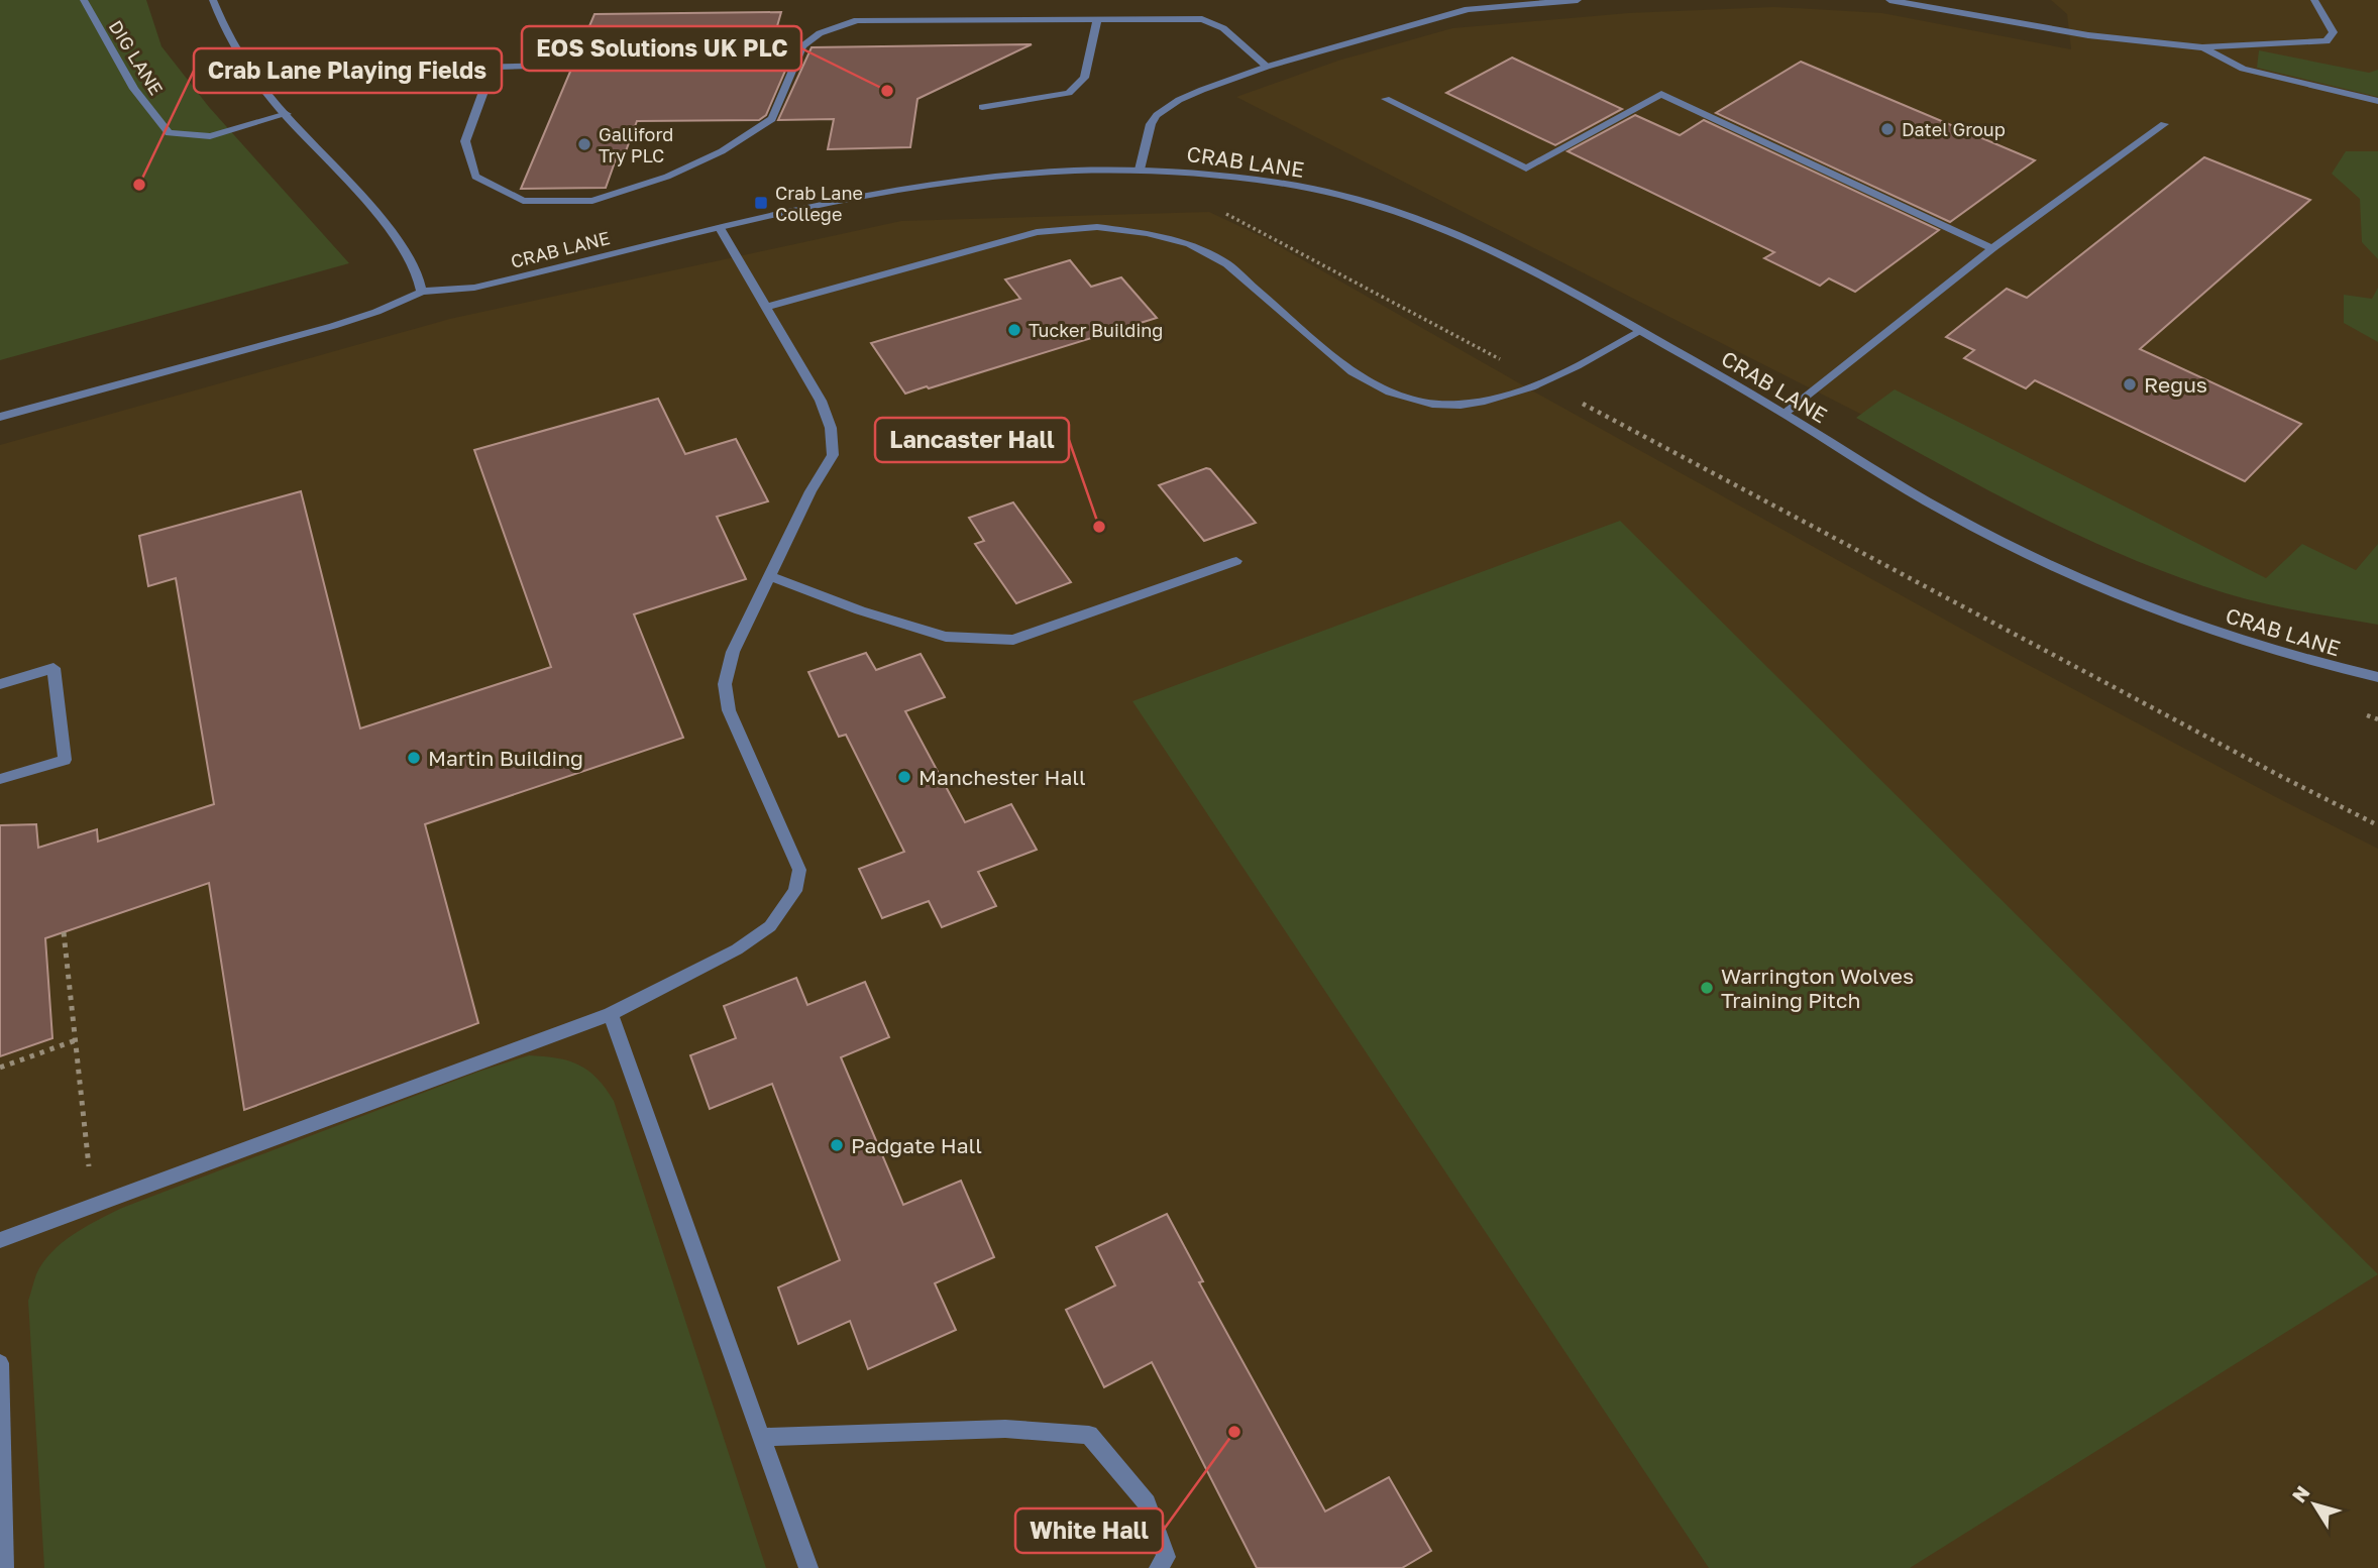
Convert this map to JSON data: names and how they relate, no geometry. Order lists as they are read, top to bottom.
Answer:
{
  "streets": {
    "street": ["DIG LANE", "CRAB LANE"]
  },
  "places": {
    "other": [
      "EOS Solutions UK PLC",
      "Datel Group",
      "Galliford Try PLC",
      "Crab Lane Playing Fields",
      "Tucker Building",
      "Regus",
      "Lancaster Hall",
      "Martin Building",
      "Manchester Hall",
      "Warrington Wolves Training Pitch",
      "Padgate Hall",
      "White Hall"
    ],
    "transit": ["Crab Lane College"]
  },
  "north": "top left"
}
